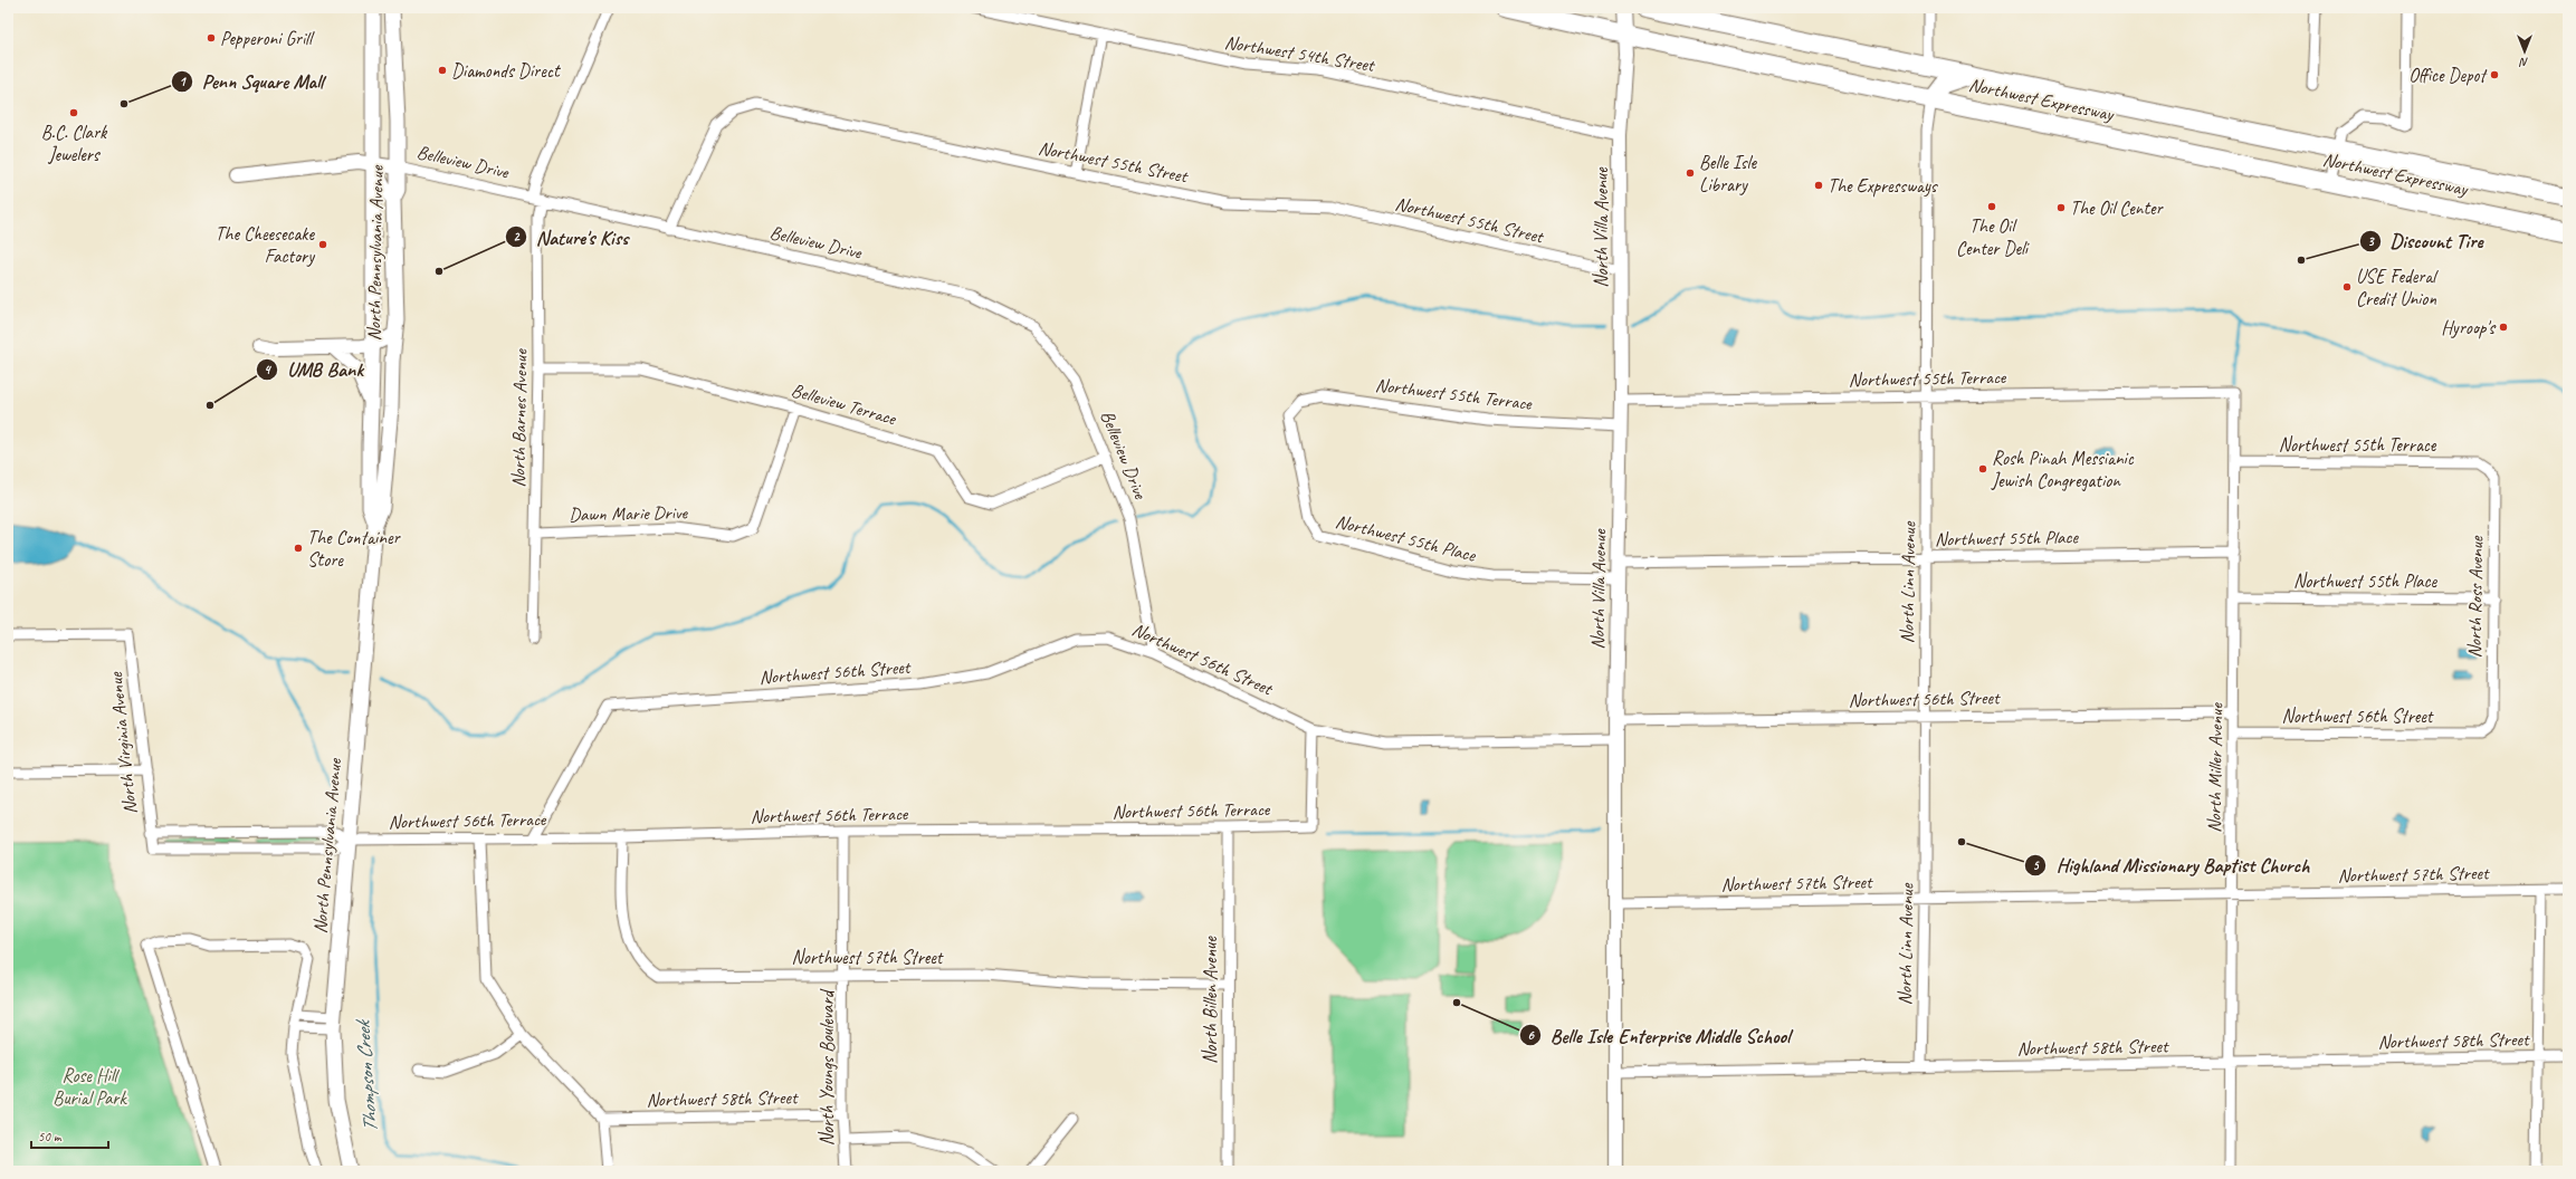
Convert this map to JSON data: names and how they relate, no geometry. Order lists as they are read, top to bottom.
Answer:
{
  "streets": {
    "highway": ["Northwest Expressway"],
    "main road": ["North Pennsylvania Avenue"],
    "street": [
      "Northwest 54th Street",
      "Belleview Drive",
      "Northwest 55th Street",
      "North Villa Avenue",
      "Northwest 55th Terrace",
      "Belleview Terrace",
      "North Barnes Avenue",
      "Dawn Marie Drive",
      "Northwest 55th Place",
      "North Linn Avenue",
      "North Ross Avenue",
      "Northwest 56th Street",
      "North Virginia Avenue",
      "North Miller Avenue",
      "Northwest 56th Terrace",
      "Northwest 57th Street",
      "North Billen Avenue",
      "Northwest 58th Street",
      "North Youngs Boulevard"
    ]
  },
  "crossings": [
    ["Northwest 54th Street", "North Villa Avenue"],
    ["Northwest Expressway", "North Villa Avenue"],
    ["Northwest Expressway", "North Linn Avenue"],
    ["Belleview Drive", "Northwest 55th Street"],
    ["Belleview Drive", "North Pennsylvania Avenue"],
    ["Belleview Drive", "Belleview Terrace"],
    ["Belleview Drive", "North Barnes Avenue"],
    ["Belleview Drive", "Northwest 56th Street"],
    ["Northwest 55th Street", "North Villa Avenue"],
    ["North Villa Avenue", "Northwest 55th Terrace"],
    ["North Villa Avenue", "Northwest 55th Place"],
    ["North Villa Avenue", "Northwest 56th Street"],
    ["North Villa Avenue", "Northwest 57th Street"],
    ["North Villa Avenue", "Northwest 58th Street"],
    ["North Pennsylvania Avenue", "Northwest 56th Terrace"],
    ["Northwest 55th Terrace", "Northwest 55th Place"],
    ["Northwest 55th Terrace", "North Linn Avenue"],
    ["Northwest 55th Terrace", "North Ross Avenue"],
    ["Northwest 55th Terrace", "North Miller Avenue"],
    ["Belleview Terrace", "North Barnes Avenue"],
    ["Belleview Terrace", "Dawn Marie Drive"],
    ["North Barnes Avenue", "Dawn Marie Drive"],
    ["Northwest 55th Place", "North Linn Avenue"],
    ["Northwest 55th Place", "North Ross Avenue"],
    ["Northwest 55th Place", "North Miller Avenue"],
    ["North Linn Avenue", "Northwest 56th Street"],
    ["North Linn Avenue", "Northwest 57th Street"],
    ["North Linn Avenue", "Northwest 58th Street"],
    ["North Ross Avenue", "Northwest 56th Street"],
    ["Northwest 56th Street", "North Miller Avenue"],
    ["Northwest 56th Street", "Northwest 56th Terrace"],
    ["North Virginia Avenue", "Northwest 56th Terrace"],
    ["North Miller Avenue", "Northwest 57th Street"],
    ["North Miller Avenue", "Northwest 58th Street"],
    ["Northwest 56th Terrace", "Northwest 57th Street"],
    ["Northwest 56th Terrace", "North Billen Avenue"],
    ["Northwest 56th Terrace", "North Youngs Boulevard"],
    ["Northwest 57th Street", "North Billen Avenue"],
    ["Northwest 57th Street", "North Youngs Boulevard"],
    ["Northwest 58th Street", "North Youngs Boulevard"]
  ],
  "water": ["Thompson Creek"],
  "parks": ["Rose Hill Burial Park"],
  "places": [
    "Pepperoni Grill",
    "Diamonds Direct",
    "Office Depot",
    "Penn Square Mall",
    "B.C. Clark Jewelers",
    "Belle Isle Library",
    "The Expressways",
    "The Oil Center Deli",
    "The Oil Center",
    "The Cheesecake Factory",
    "Discount Tire",
    "Nature's Kiss",
    "USE Federal Credit Union",
    "Hyroop's",
    "UMB Bank",
    "Rosh Pinah Messianic Jewish Congregation",
    "The Container Store",
    "Highland Missionary Baptist Church",
    "Belle Isle Enterprise Middle School"
  ],
  "scale_bar": "50 m",
  "north": "bottom"
}
